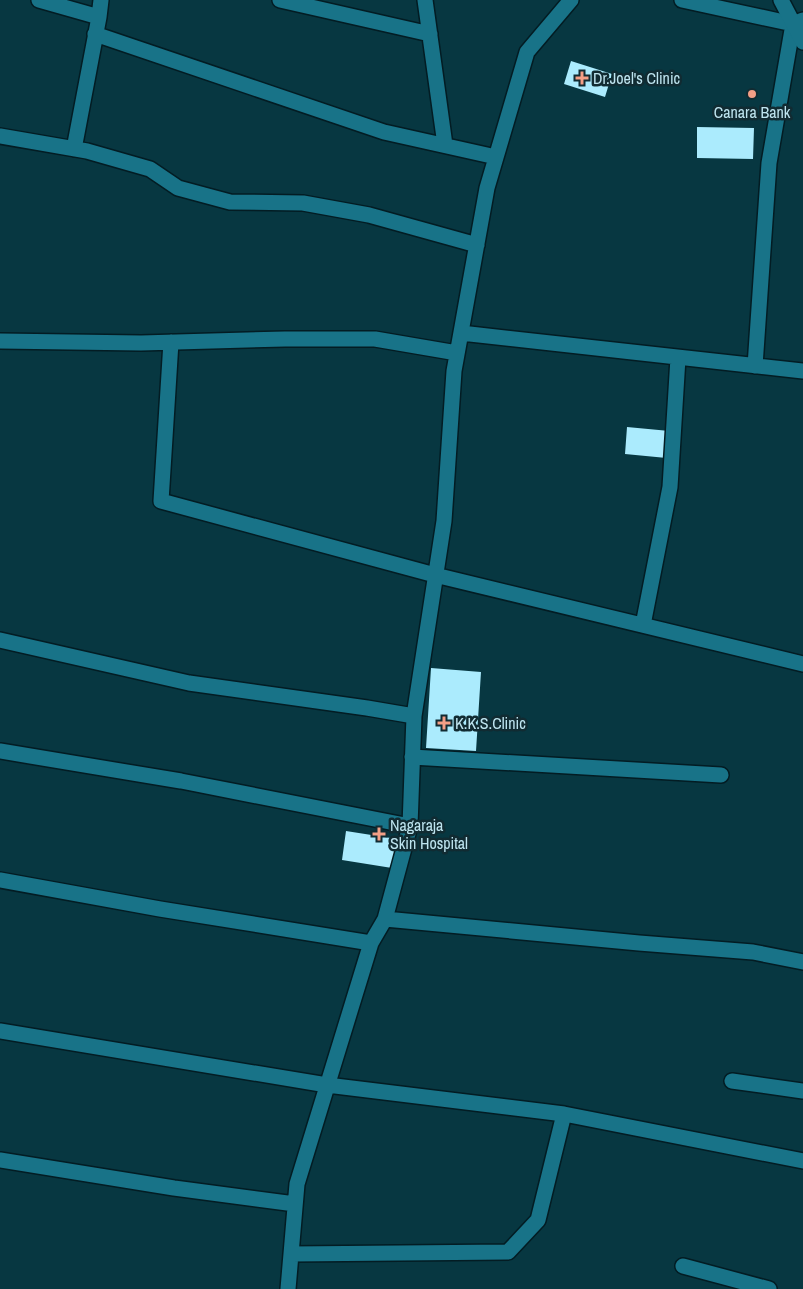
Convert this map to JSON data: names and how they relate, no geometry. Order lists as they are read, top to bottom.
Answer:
{
  "places": {
    "health": ["Dr.Joel's Clinic", "K.K.S.Clinic", "Nagaraja Skin Hospital"],
    "other": ["Canara Bank"]
  }
}
